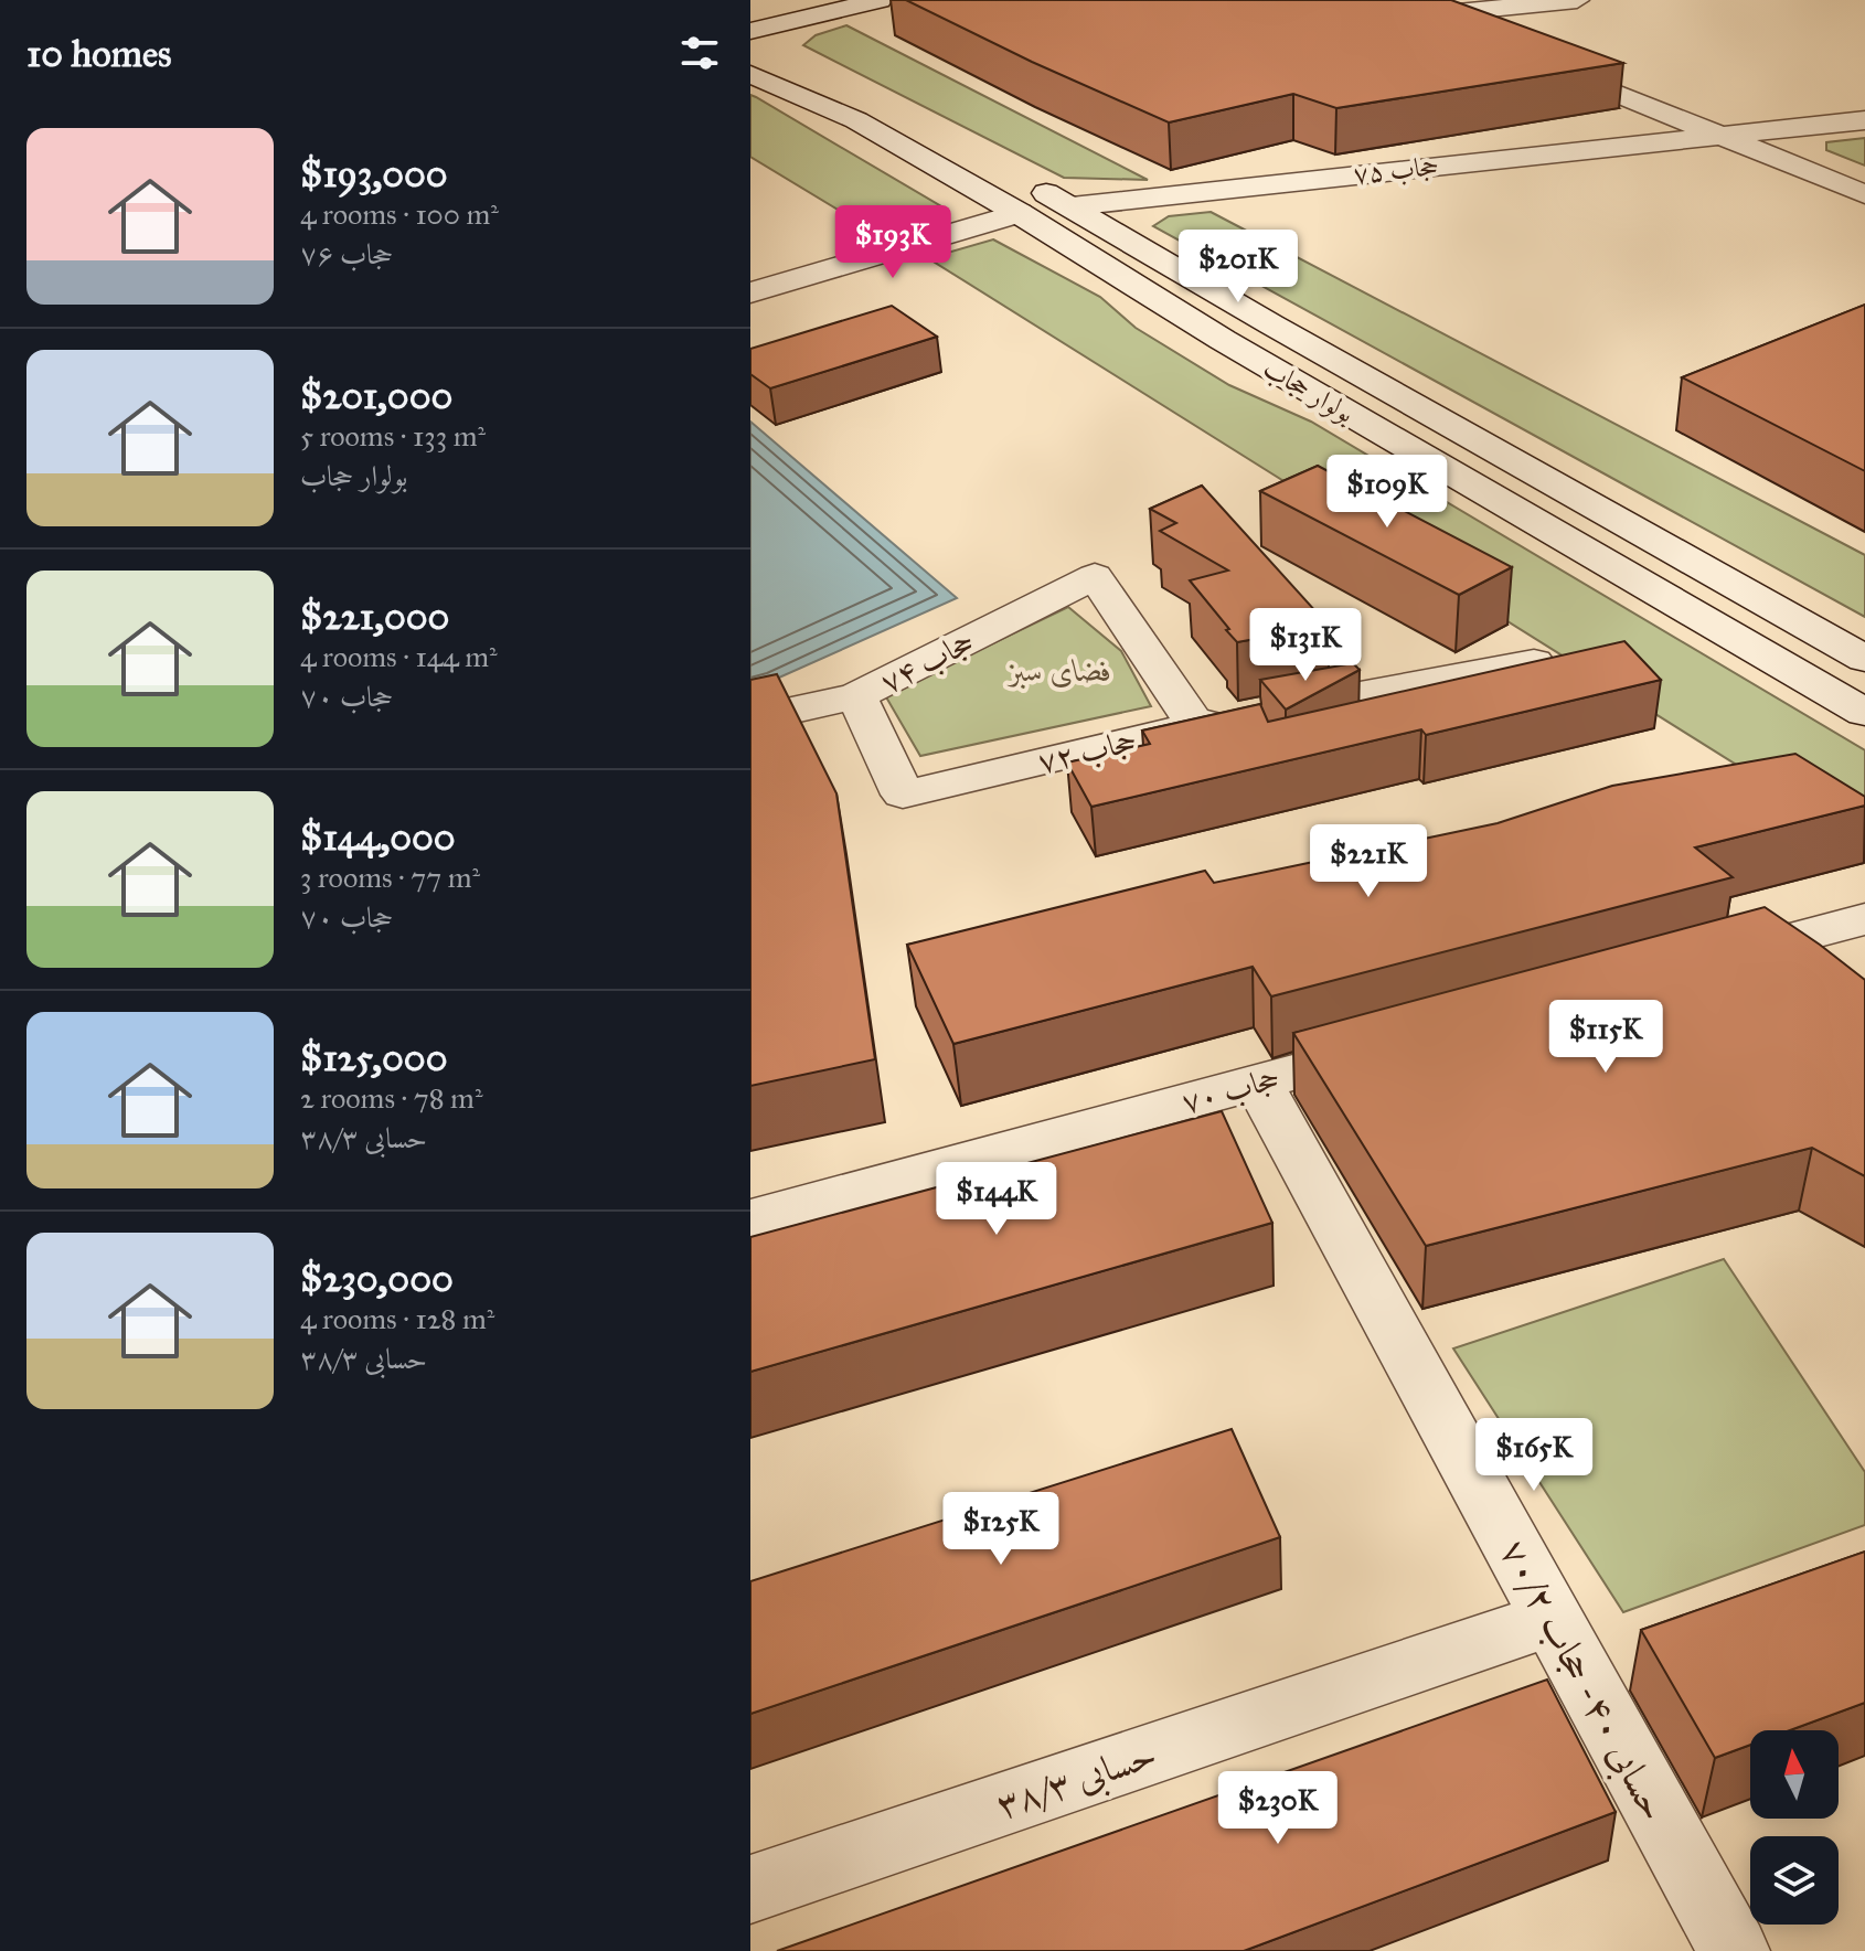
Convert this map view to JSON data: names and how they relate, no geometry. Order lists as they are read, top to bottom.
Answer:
{
  "streets": {
    "street": [
      "حجاب ۷۵",
      "بولوار حجاب",
      "حجاب ۷۴",
      "حجاب ۷۲",
      "حجاب ۷۰",
      "حسابی ۴۰- حجاب ۷۰/۲",
      "حسابی ۳۸/۳"
    ]
  },
  "crossings": [
    ["حجاب ۷۵", "بولوار حجاب"],
    ["حجاب ۷۴", "حجاب ۷۲"],
    ["حجاب ۷۰", "حسابی ۴۰- حجاب ۷۰/۲"],
    ["حسابی ۴۰- حجاب ۷۰/۲", "حسابی ۳۸/۳"]
  ],
  "parks": ["فضای سبز"],
  "north": "top",
  "page": {
    "heading": "10 homes",
    "list": [
      {
        "name": "$193,000",
        "note": "4 rooms · 100 m² · حجاب ۷۶"
      },
      {
        "name": "$201,000",
        "note": "5 rooms · 133 m² · بولوار حجاب"
      },
      {
        "name": "$221,000",
        "note": "4 rooms · 144 m² · حجاب ۷۰"
      },
      {
        "name": "$144,000",
        "note": "3 rooms · 77 m² · حجاب ۷۰"
      },
      {
        "name": "$125,000",
        "note": "2 rooms · 78 m² · حسابی ۳۸/۳"
      },
      {
        "name": "$230,000",
        "note": "4 rooms · 128 m² · حسابی ۳۸/۳"
      }
    ],
    "price": [
      "$193K",
      "$201K",
      "$109K",
      "$131K",
      "$221K",
      "$115K",
      "$144K",
      "$165K",
      "$125K",
      "$230K"
    ]
  }
}
